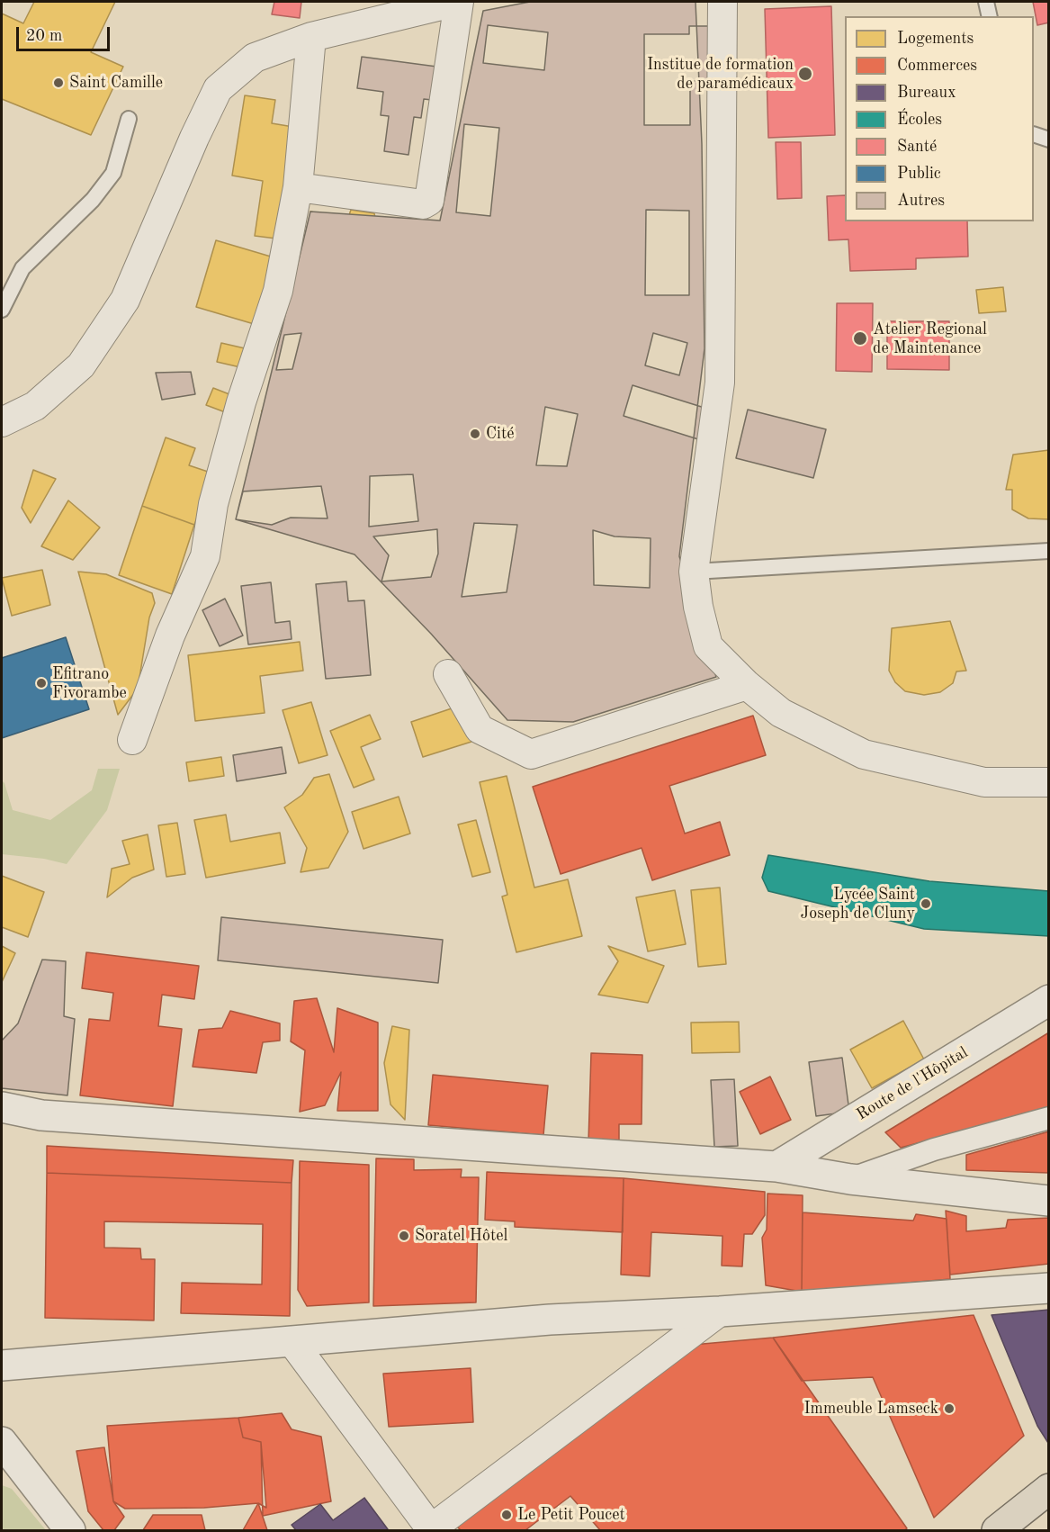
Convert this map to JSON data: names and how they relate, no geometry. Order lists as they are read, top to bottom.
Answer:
{
  "streets": {
    "street": ["Route de l'Hôpital"]
  },
  "places": [
    "Institue de formation de paramédicaux",
    "Saint Camille",
    "Atelier Regional de Maintenance",
    "Cité",
    "Efitrano Fivorambe",
    "Lycée Saint Joseph de Cluny",
    "Soratel Hôtel",
    "Immeuble Lamseck",
    "Le Petit Poucet"
  ],
  "legend": [
    "Logements",
    "Commerces",
    "Bureaux",
    "Écoles",
    "Santé",
    "Public",
    "Autres"
  ],
  "scale_bar": "20 m"
}
